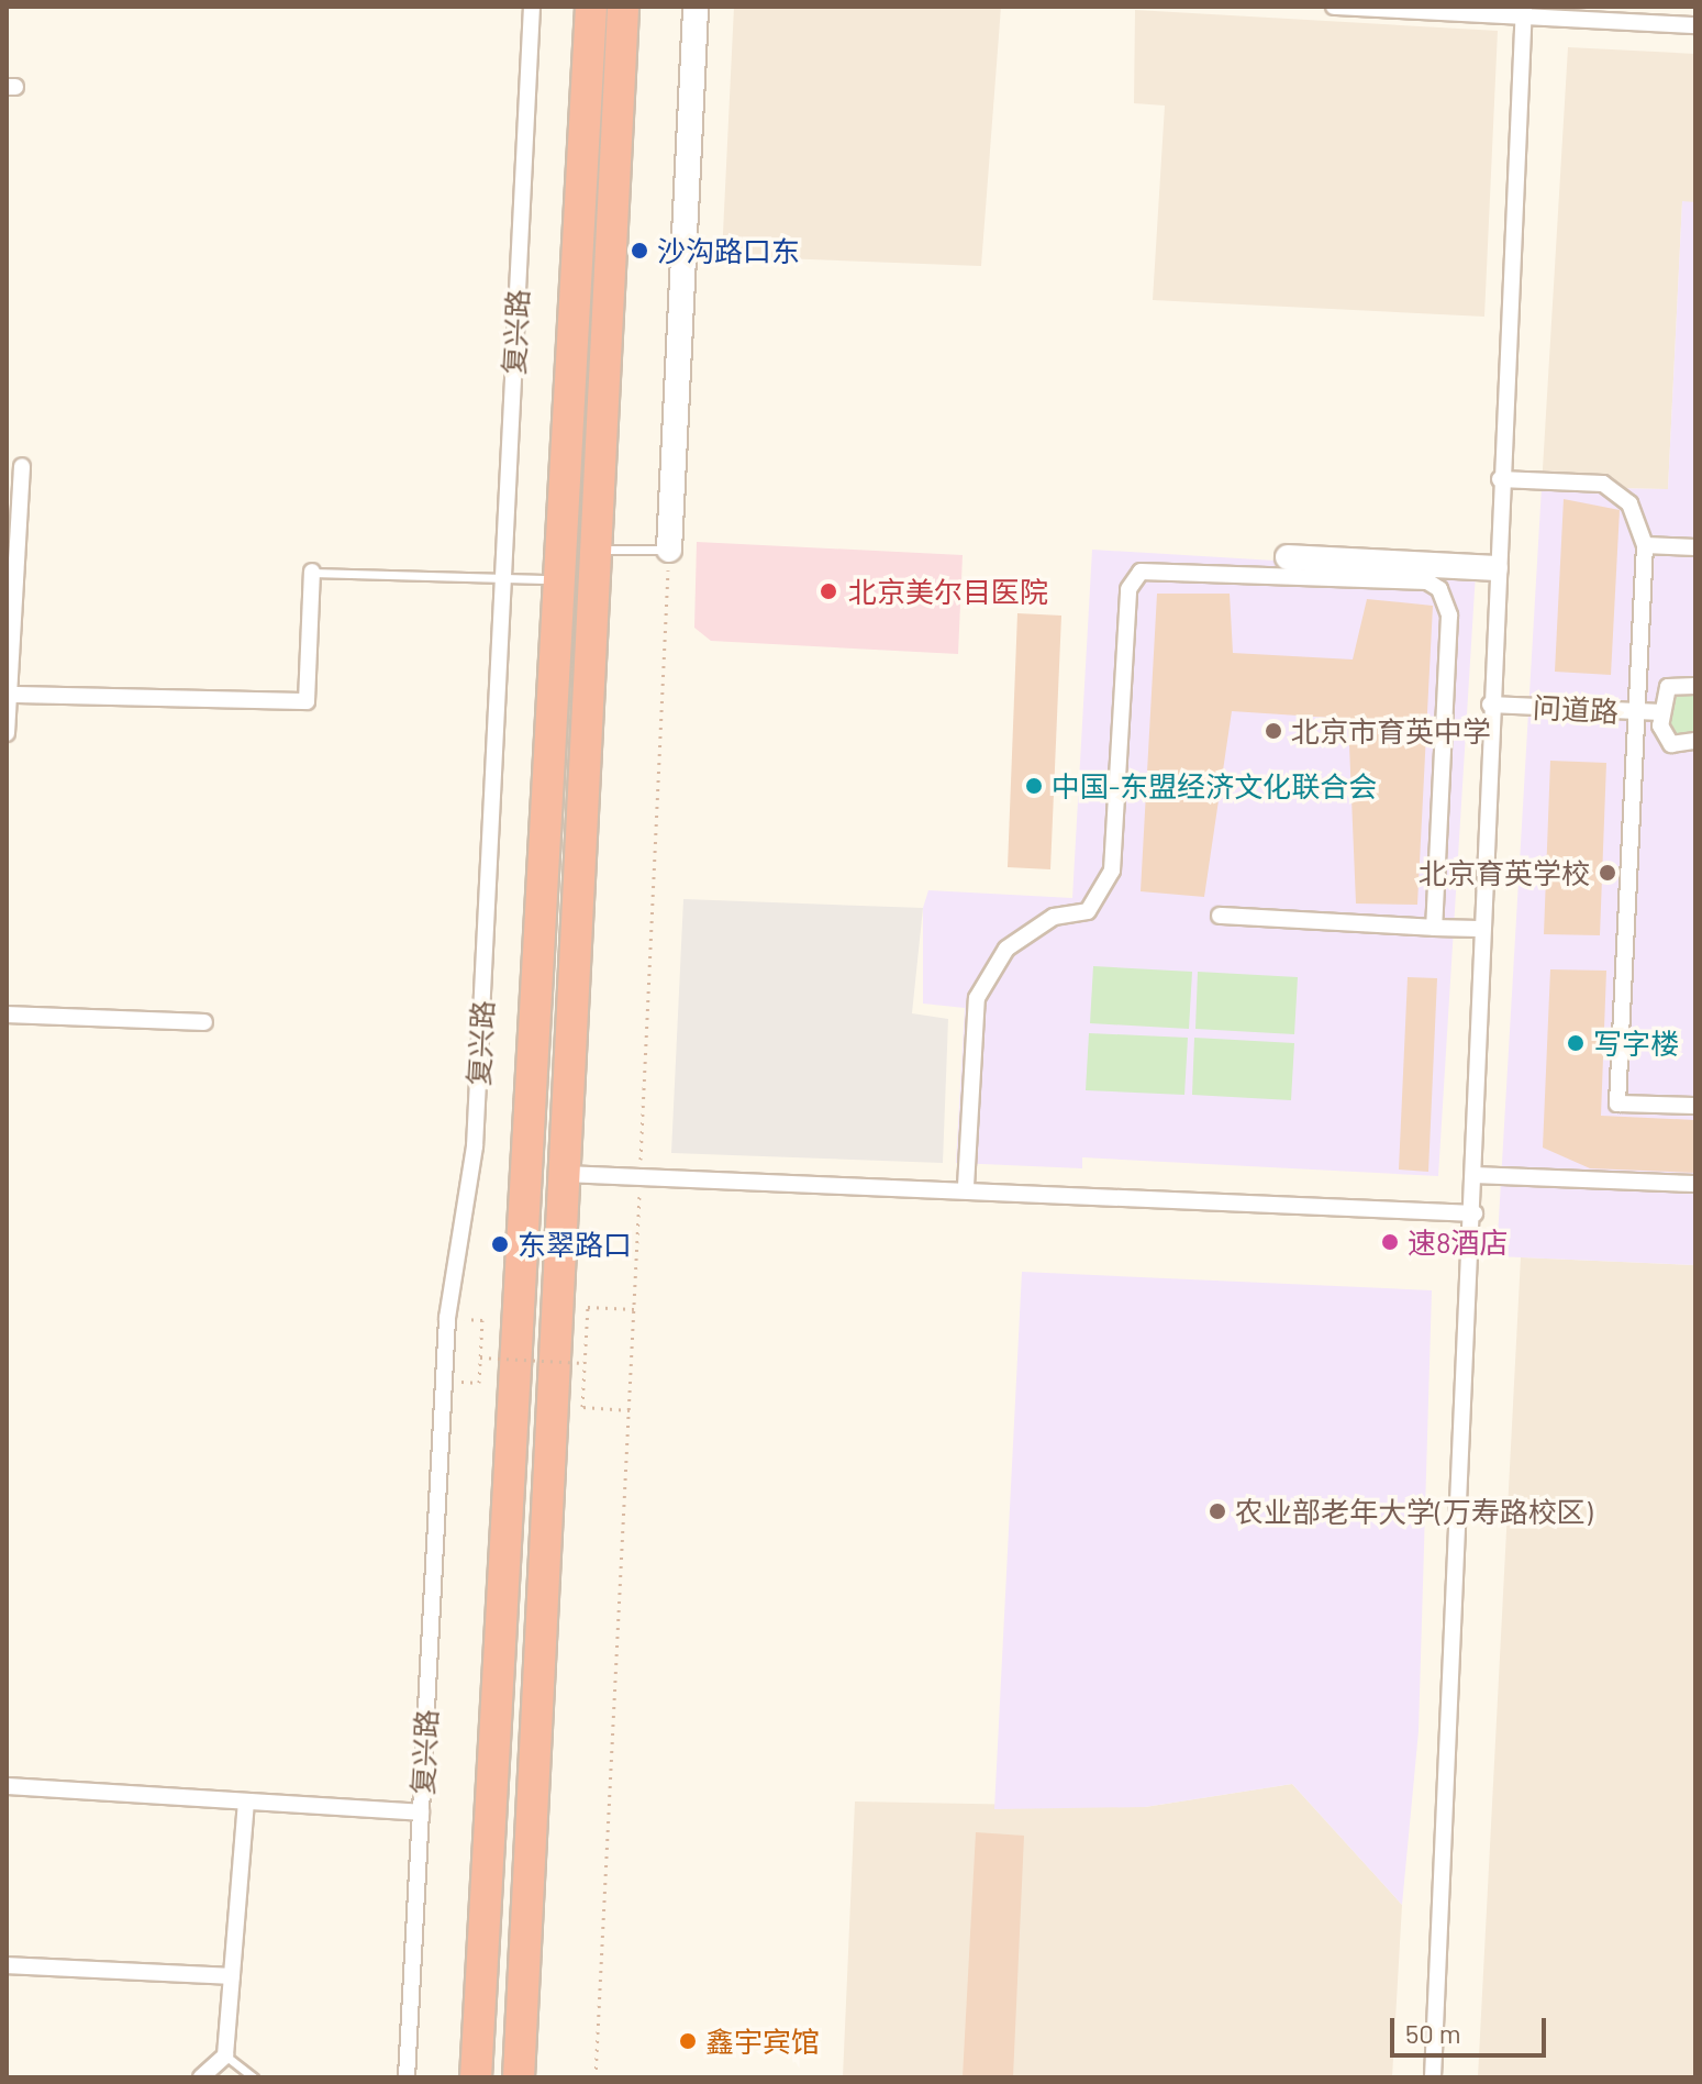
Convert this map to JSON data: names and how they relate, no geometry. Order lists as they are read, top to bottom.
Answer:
{
  "streets": {
    "highway": ["复兴路"],
    "street": ["问道路"]
  },
  "places": [
    "沙沟路口东",
    "北京美尔目医院",
    "北京市育英中学",
    "中国-东盟经济文化联合会",
    "北京育英学校",
    "写字楼",
    "速8酒店",
    "东翠路口",
    "农业部老年大学(万寿路校区)",
    "鑫宇宾馆"
  ],
  "scale_bar": "50 m"
}
